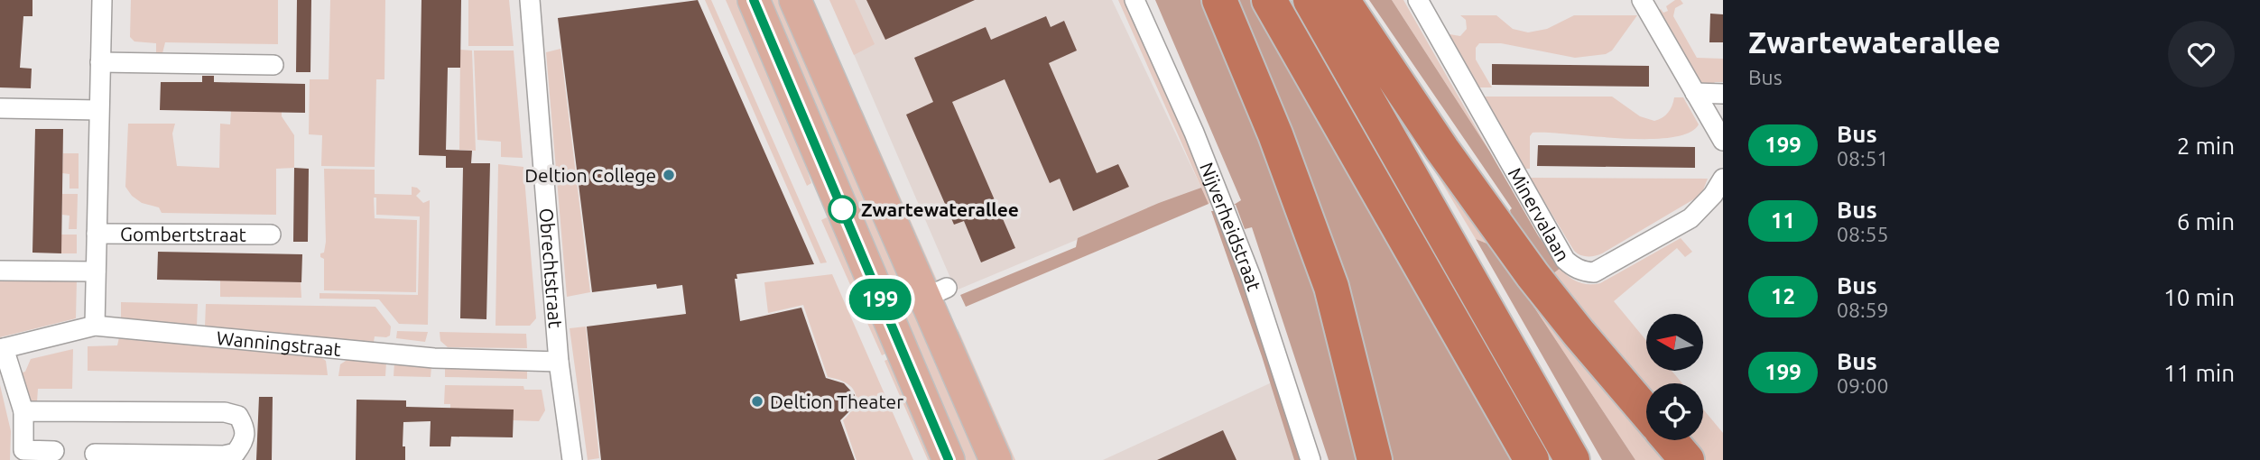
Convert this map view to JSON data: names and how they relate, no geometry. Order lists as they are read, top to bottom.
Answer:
{
  "streets": {
    "street": [
      "Minervalaan",
      "Nijverheidstraat",
      "Gombertstraat",
      "Obrechtstraat",
      "Wanningstraat"
    ]
  },
  "crossings": [
    ["Gombertstraat", "Wanningstraat"],
    ["Obrechtstraat", "Wanningstraat"]
  ],
  "places": ["Deltion College", "Zwartewaterallee", "Deltion Theater"],
  "lines": ["bus line 199"],
  "north": "left",
  "page": {
    "on_map": "199",
    "heading": ["Zwartewaterallee", "Bus"],
    "list": [
      {
        "mark": "199",
        "name": "Bus",
        "note": "08:51",
        "value": "2 min"
      },
      {
        "mark": "11",
        "name": "Bus",
        "note": "08:55",
        "value": "6 min"
      },
      {
        "mark": "12",
        "name": "Bus",
        "note": "08:59",
        "value": "10 min"
      },
      {
        "mark": "199",
        "name": "Bus",
        "note": "09:00",
        "value": "11 min"
      }
    ]
  }
}
